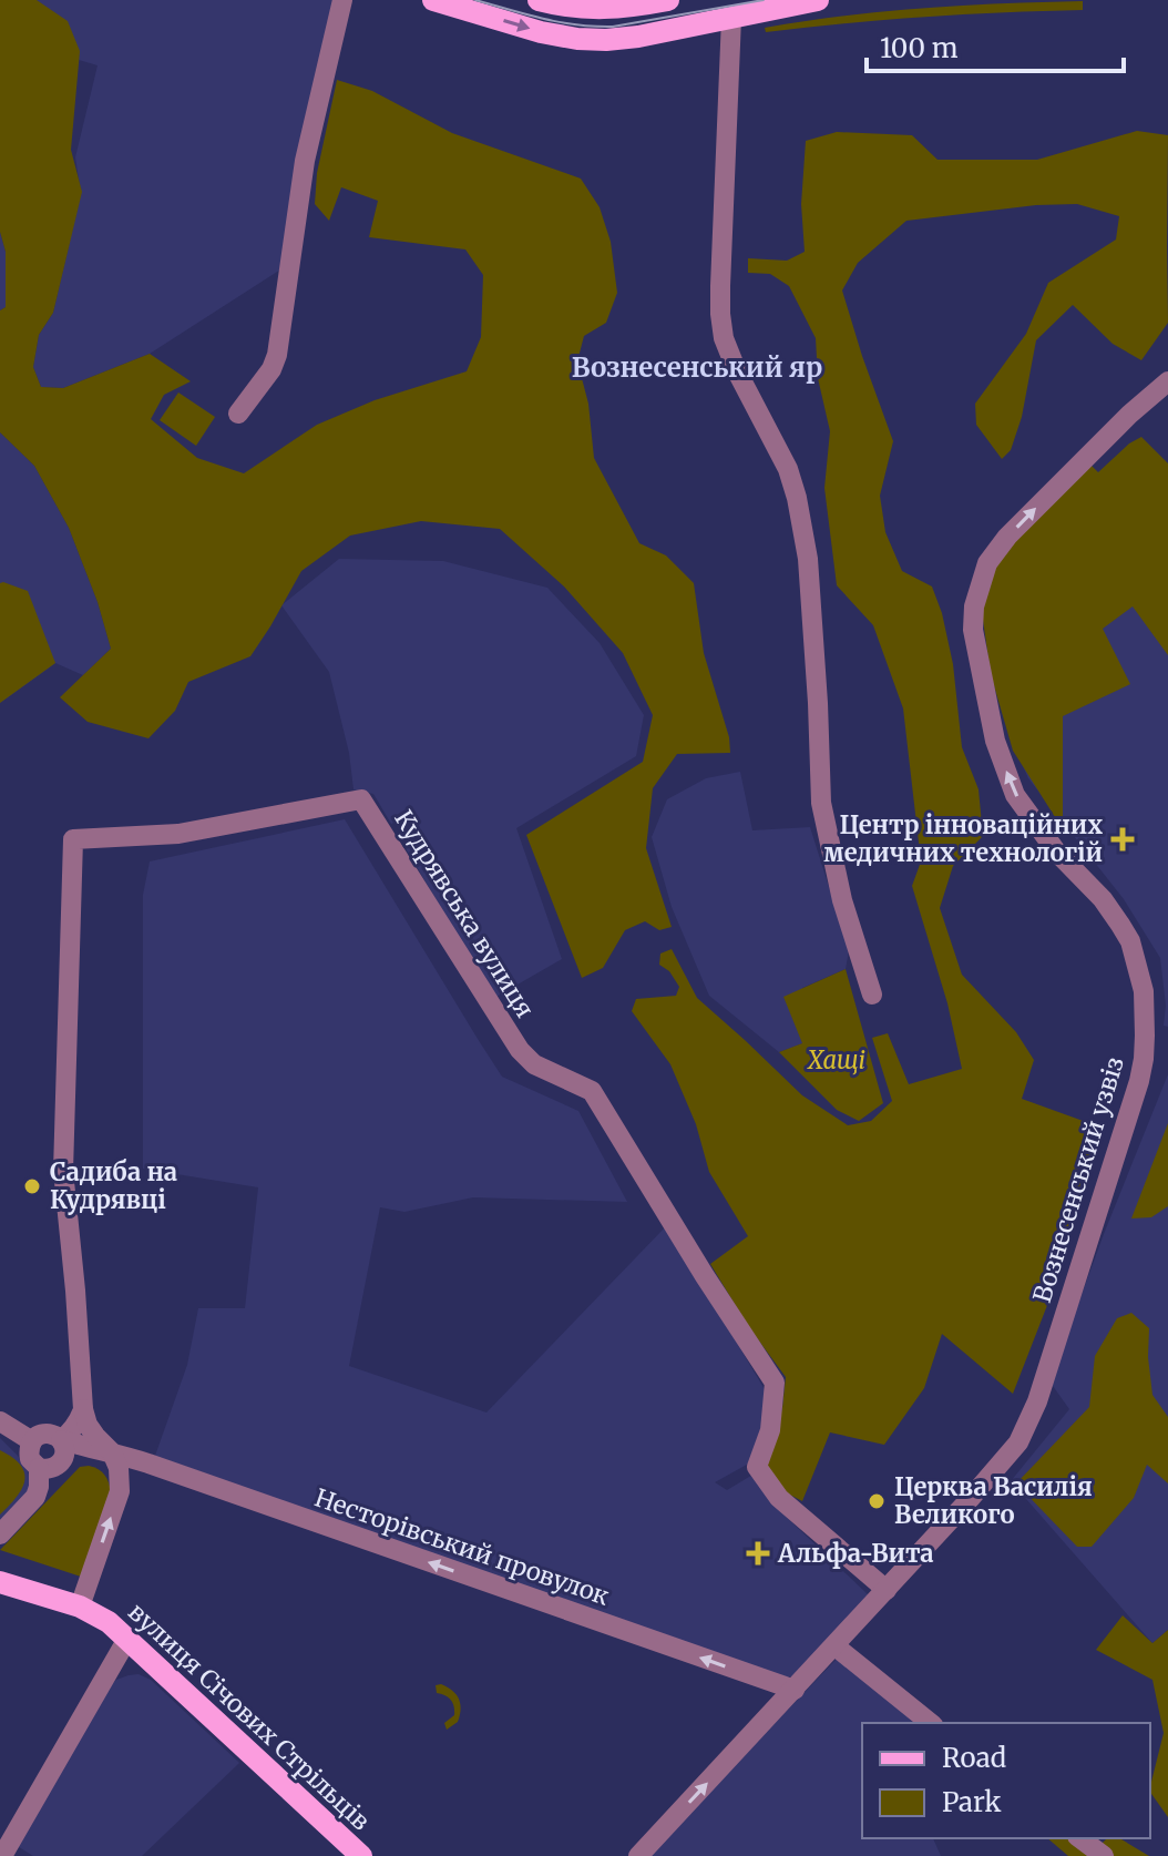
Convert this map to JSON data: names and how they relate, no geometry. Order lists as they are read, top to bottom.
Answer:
{
  "streets": {
    "main road": ["вулиця Січових Стрільців"],
    "street": ["Кудрявська вулиця", "Вознесенський узвіз", "Несторівський провулок"]
  },
  "crossings": [
    ["Кудрявська вулиця", "Вознесенський узвіз"],
    ["Вознесенський узвіз", "Несторівський провулок"]
  ],
  "one_way": ["Вознесенський узвіз", "Несторівський провулок"],
  "districts": ["Вознесенський яр"],
  "parks": ["Хащі"],
  "places": {
    "health": ["Центр інноваційних медичних технологій", "Альфа-Вита"],
    "other": ["Садиба на Кудрявці", "Церква Василія Великого"]
  },
  "legend": ["Road", "Park"],
  "scale_bar": "100 m"
}
